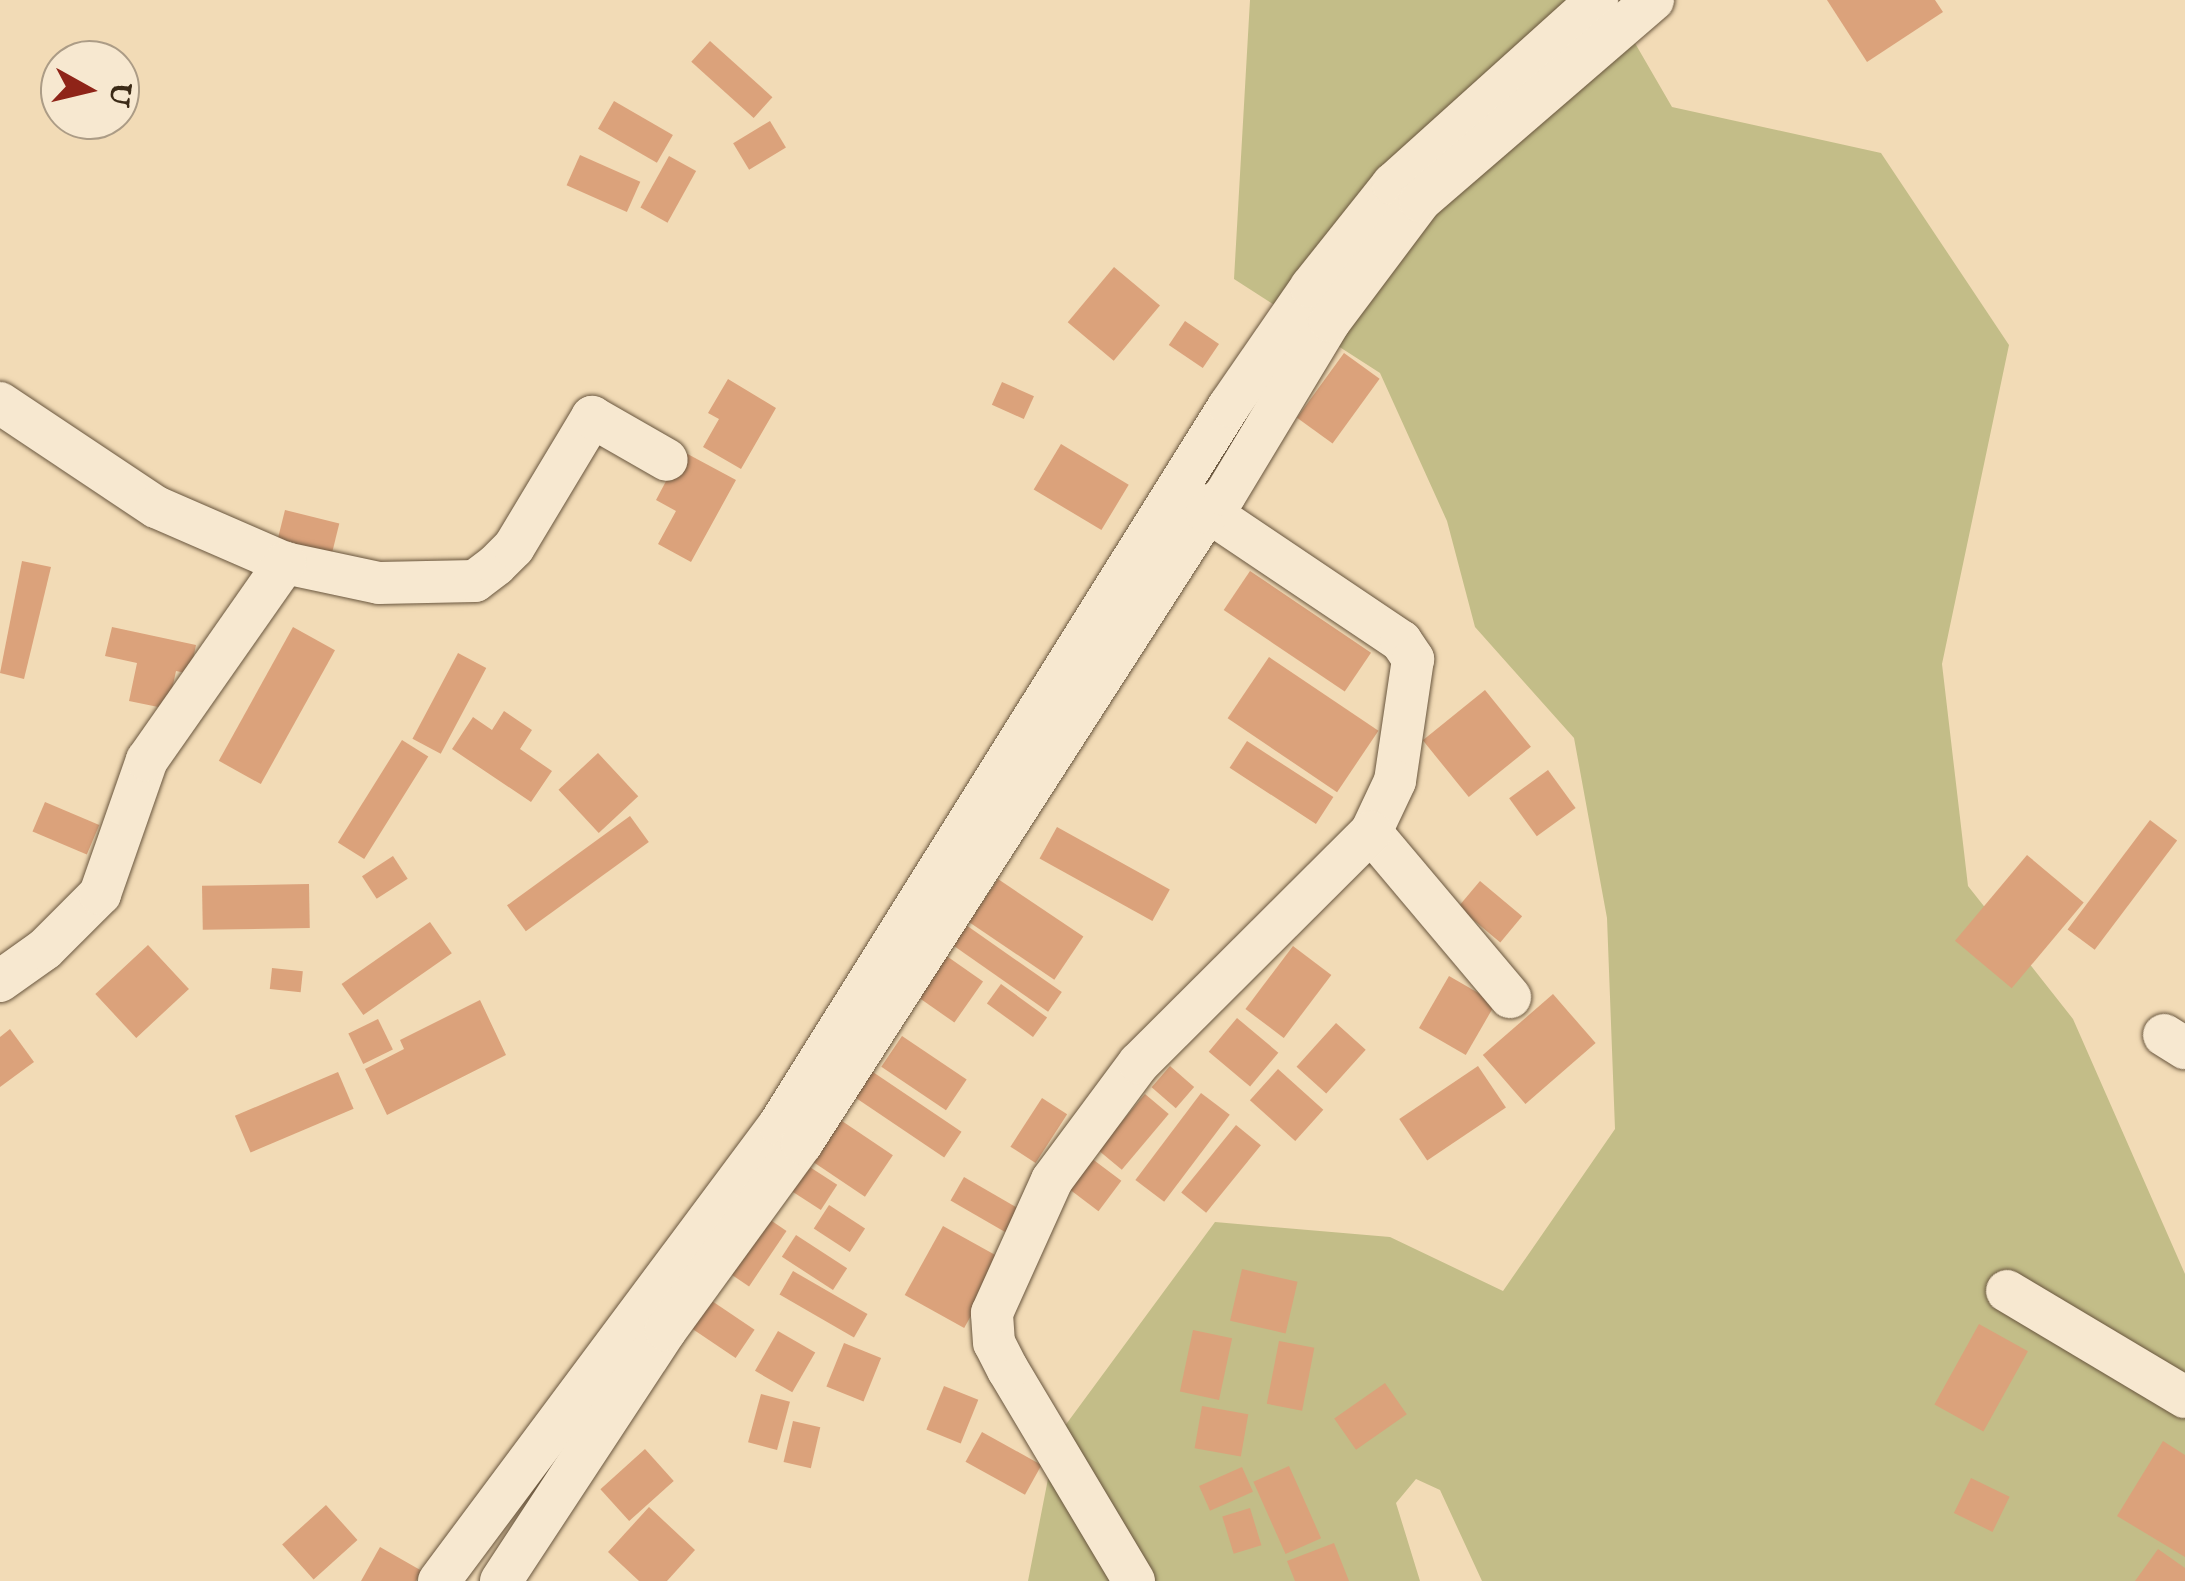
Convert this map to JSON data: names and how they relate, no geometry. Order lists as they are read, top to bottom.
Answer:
{
  "north": "right"
}
